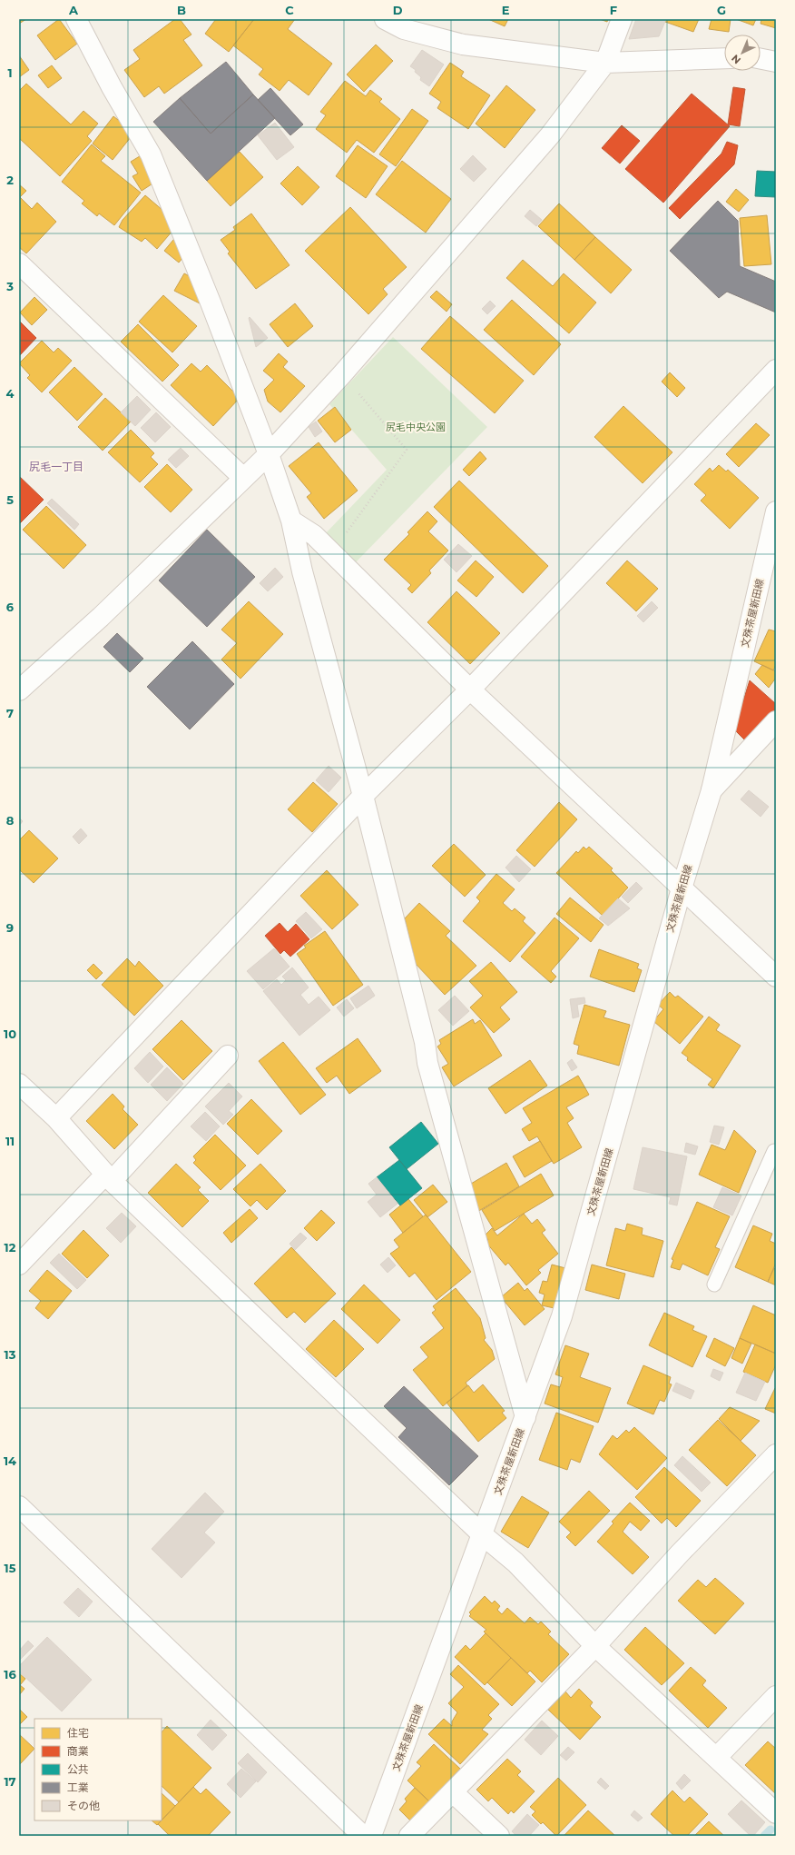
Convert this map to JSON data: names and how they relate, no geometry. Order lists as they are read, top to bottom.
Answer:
{
  "streets": {
    "street": ["文殊茶屋新田線"]
  },
  "districts": ["尻毛一丁目"],
  "parks": ["尻毛中央公園"],
  "legend": [
    "住宅",
    "商業",
    "公共",
    "工業",
    "その他"
  ],
  "north": "bottom left",
  "grid": {
    "columns": [
      "A",
      "B",
      "C",
      "D",
      "E",
      "F",
      "G"
    ],
    "rows": [
      "1",
      "2",
      "3",
      "4",
      "5",
      "6",
      "7",
      "8",
      "9",
      "10",
      "11",
      "12",
      "13",
      "14",
      "15",
      "16",
      "17"
    ]
  }
}
